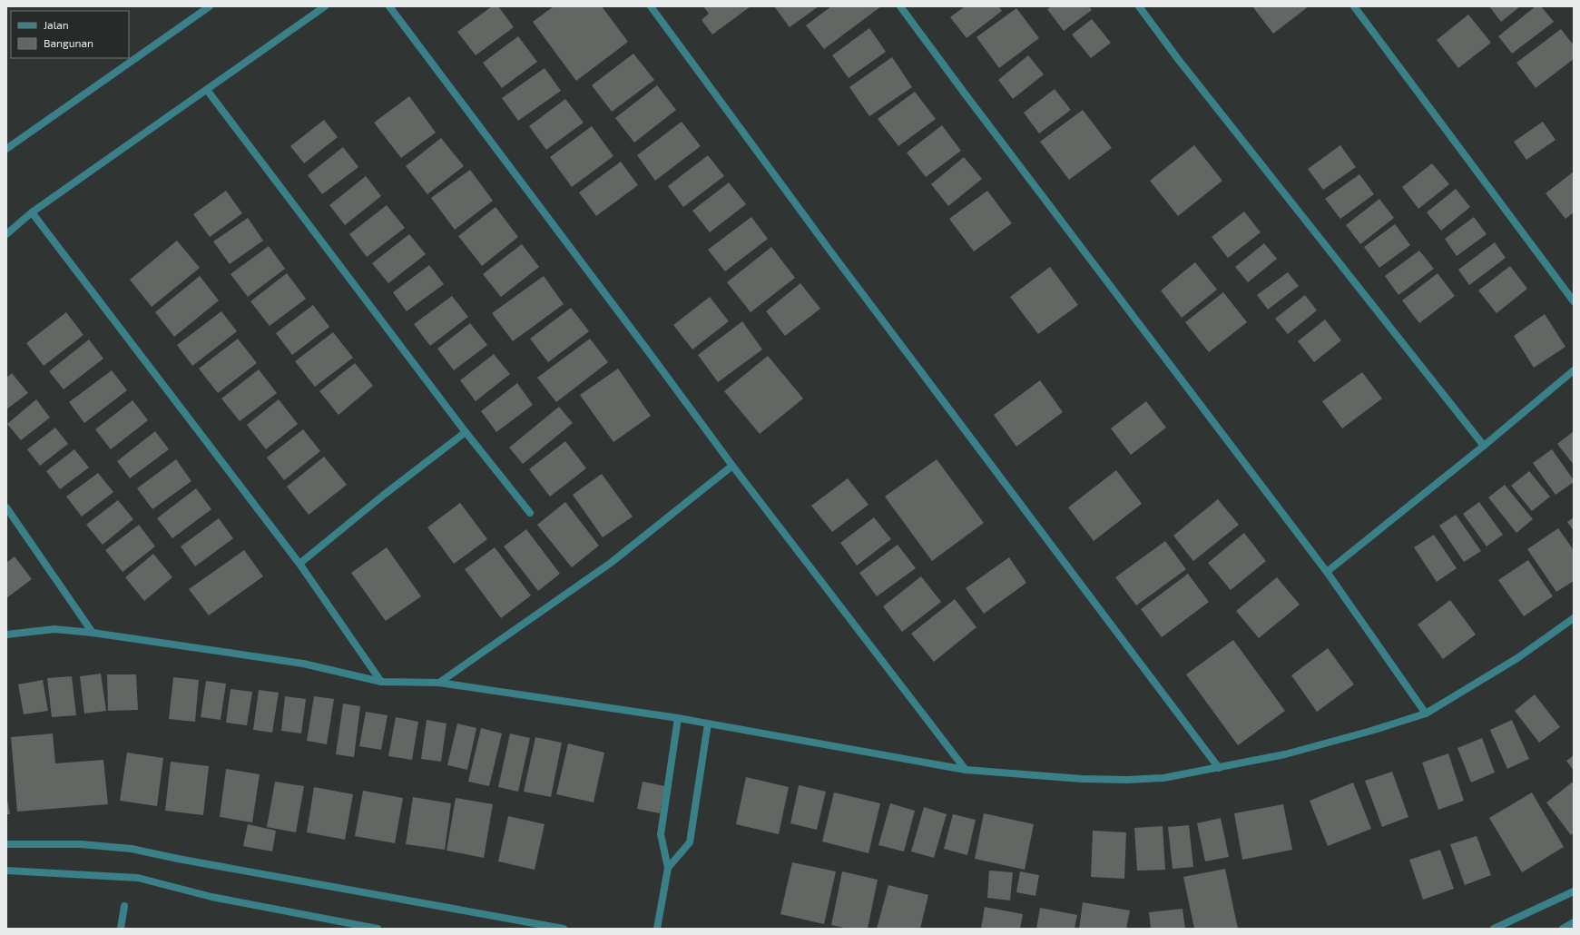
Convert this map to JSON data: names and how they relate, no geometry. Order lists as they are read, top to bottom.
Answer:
{
  "legend": ["Jalan", "Bangunan"]
}
